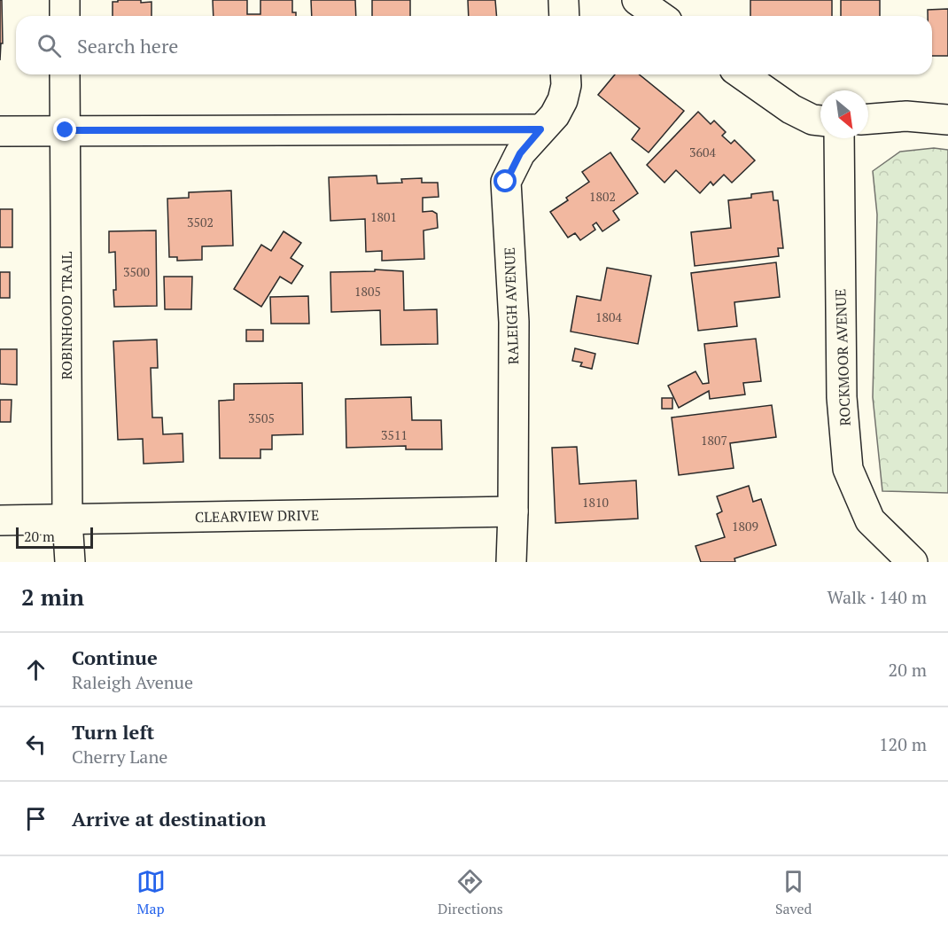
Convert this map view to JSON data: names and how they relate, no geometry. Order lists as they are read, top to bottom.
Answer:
{
  "streets": {
    "street": [
      "RALEIGH AVENUE",
      "ROBINHOOD TRAIL",
      "ROCKMOOR AVENUE",
      "CLEARVIEW DRIVE"
    ]
  },
  "crossings": [
    ["RALEIGH AVENUE", "CLEARVIEW DRIVE"],
    ["ROBINHOOD TRAIL", "CLEARVIEW DRIVE"]
  ],
  "house_numbers": [
    "3604",
    "1802",
    "1801",
    "3502",
    "3500",
    "1805",
    "1804",
    "3505",
    "3511",
    "1807",
    "1810",
    "1809"
  ],
  "scale_bar": "20 m",
  "north": "bottom right",
  "page": {
    "search": "Search here",
    "scale": "20 m",
    "heading": ["2 min", "Walk · 140 m"],
    "list": [
      ["Continue", "Raleigh Avenue", "20 m"],
      ["Turn left", "Cherry Lane", "120 m"],
      "Arrive at destination"
    ],
    "nav": ["Map", "Directions", "Saved"]
  }
}
